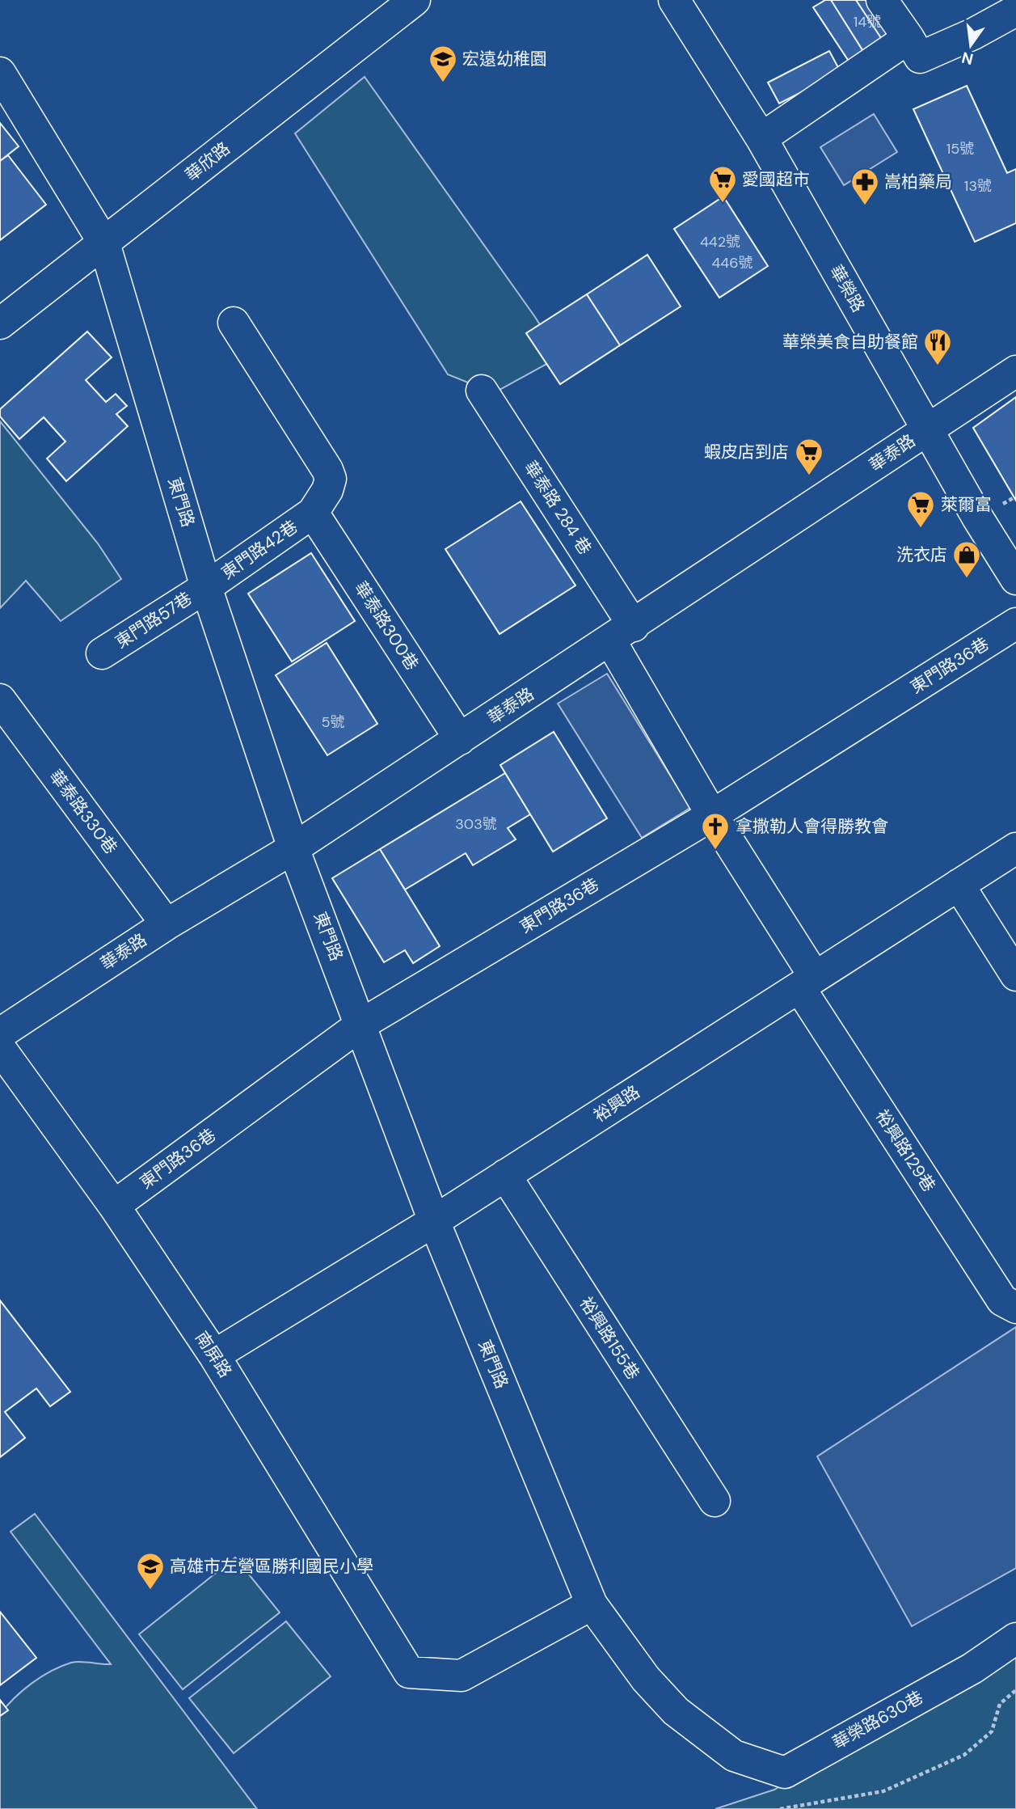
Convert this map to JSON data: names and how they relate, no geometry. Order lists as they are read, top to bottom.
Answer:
{
  "streets": {
    "street": [
      "華欣路",
      "華榮路",
      "華泰路",
      "東門路",
      "華泰路 284 巷",
      "東門路42巷",
      "東門路57巷",
      "華泰路300巷",
      "東門路36巷",
      "華泰路330巷",
      "裕興路",
      "裕興路129巷",
      "裕興路155巷",
      "南屏路",
      "華榮路630巷"
    ]
  },
  "crossings": [
    ["華欣路", "東門路"],
    ["華榮路", "華泰路"],
    ["華泰路", "東門路"],
    ["華泰路", "華泰路 284 巷"],
    ["華泰路", "華泰路300巷"],
    ["華泰路", "華泰路330巷"],
    ["東門路", "東門路42巷"],
    ["東門路", "東門路57巷"],
    ["東門路", "東門路36巷"],
    ["東門路", "裕興路"],
    ["東門路", "南屏路"],
    ["東門路", "華榮路630巷"],
    ["華泰路 284 巷", "東門路36巷"],
    ["華泰路 284 巷", "裕興路129巷"],
    ["東門路42巷", "東門路57巷"],
    ["東門路42巷", "華泰路300巷"],
    ["東門路36巷", "裕興路129巷"],
    ["東門路36巷", "南屏路"],
    ["裕興路", "裕興路129巷"],
    ["裕興路", "裕興路155巷"],
    ["裕興路", "南屏路"]
  ],
  "places": {
    "school or university": ["宏遠幼稚園", "高雄市左營區勝利國民小學"],
    "supermarket": ["愛國超市", "蝦皮店到店", "萊爾富"],
    "pharmacy": ["嵩柏藥局"],
    "restaurant": ["華榮美食自助餐館"],
    "shop": ["洗衣店"],
    "church": ["拿撒勒人會得勝教會"]
  },
  "house_numbers": [
    "14號",
    "15號",
    "13號",
    "442號",
    "446號",
    "5號",
    "303號"
  ],
  "north": "bottom"
}
